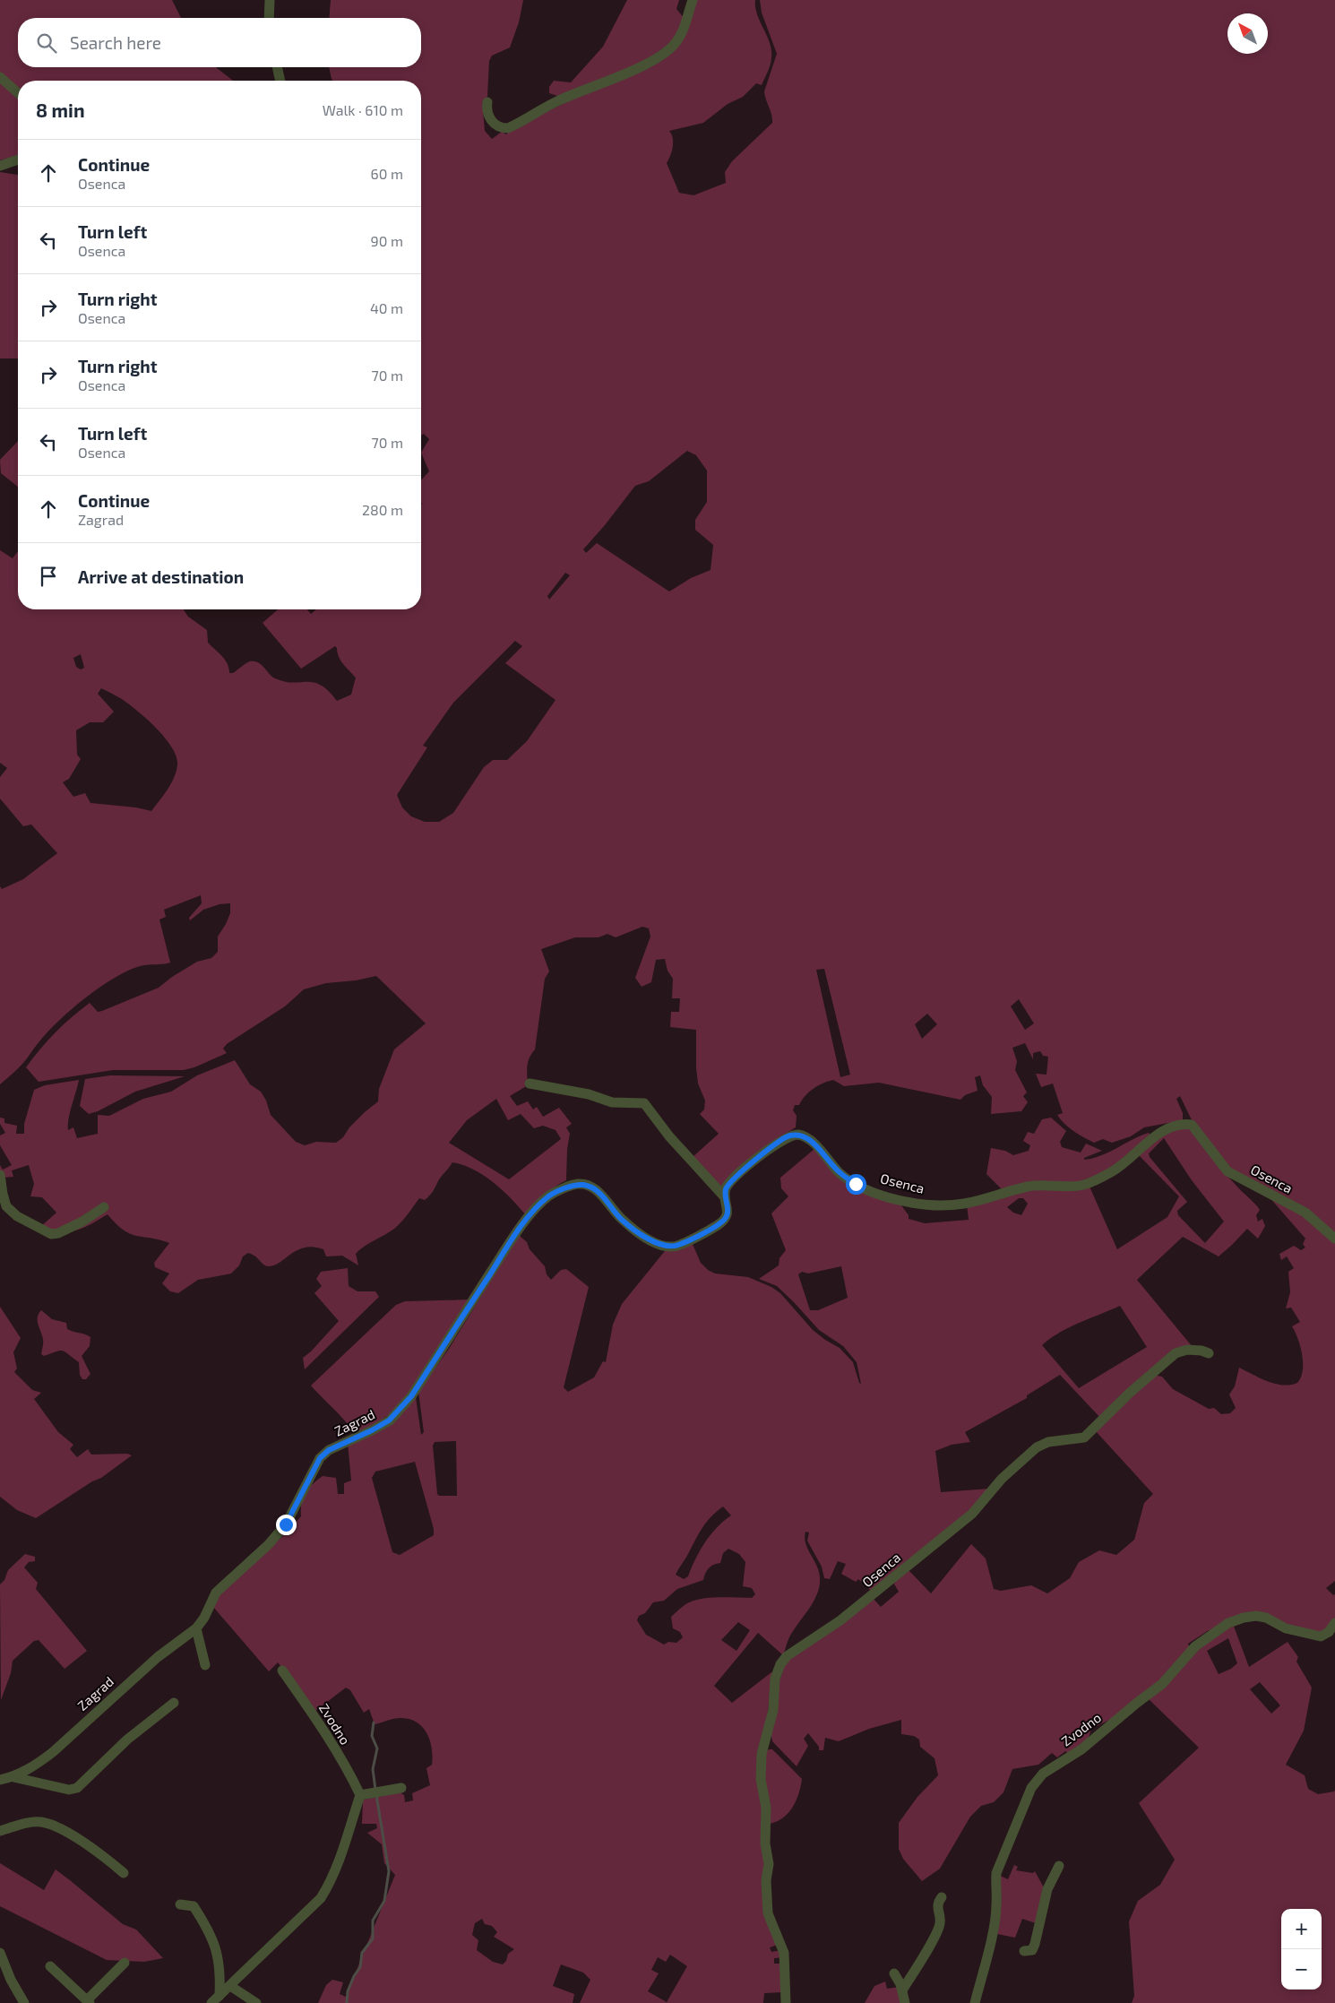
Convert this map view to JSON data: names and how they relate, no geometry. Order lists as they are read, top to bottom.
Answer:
{
  "streets": {
    "street": ["Osenca", "Zagrad", "Zvodno"]
  },
  "crossings": [
    ["Osenca", "Zagrad"]
  ],
  "north": "top left",
  "page": {
    "search": "Search here",
    "heading": ["8 min", "Walk · 610 m"],
    "list": [
      ["Continue", "Osenca", "60 m"],
      ["Turn left", "Osenca", "90 m"],
      ["Turn right", "Osenca", "40 m"],
      ["Turn right", "Osenca", "70 m"],
      ["Turn left", "Osenca", "70 m"],
      ["Continue", "Zagrad", "280 m"],
      "Arrive at destination"
    ],
    "map_buttons": ["+", "−"]
  }
}
